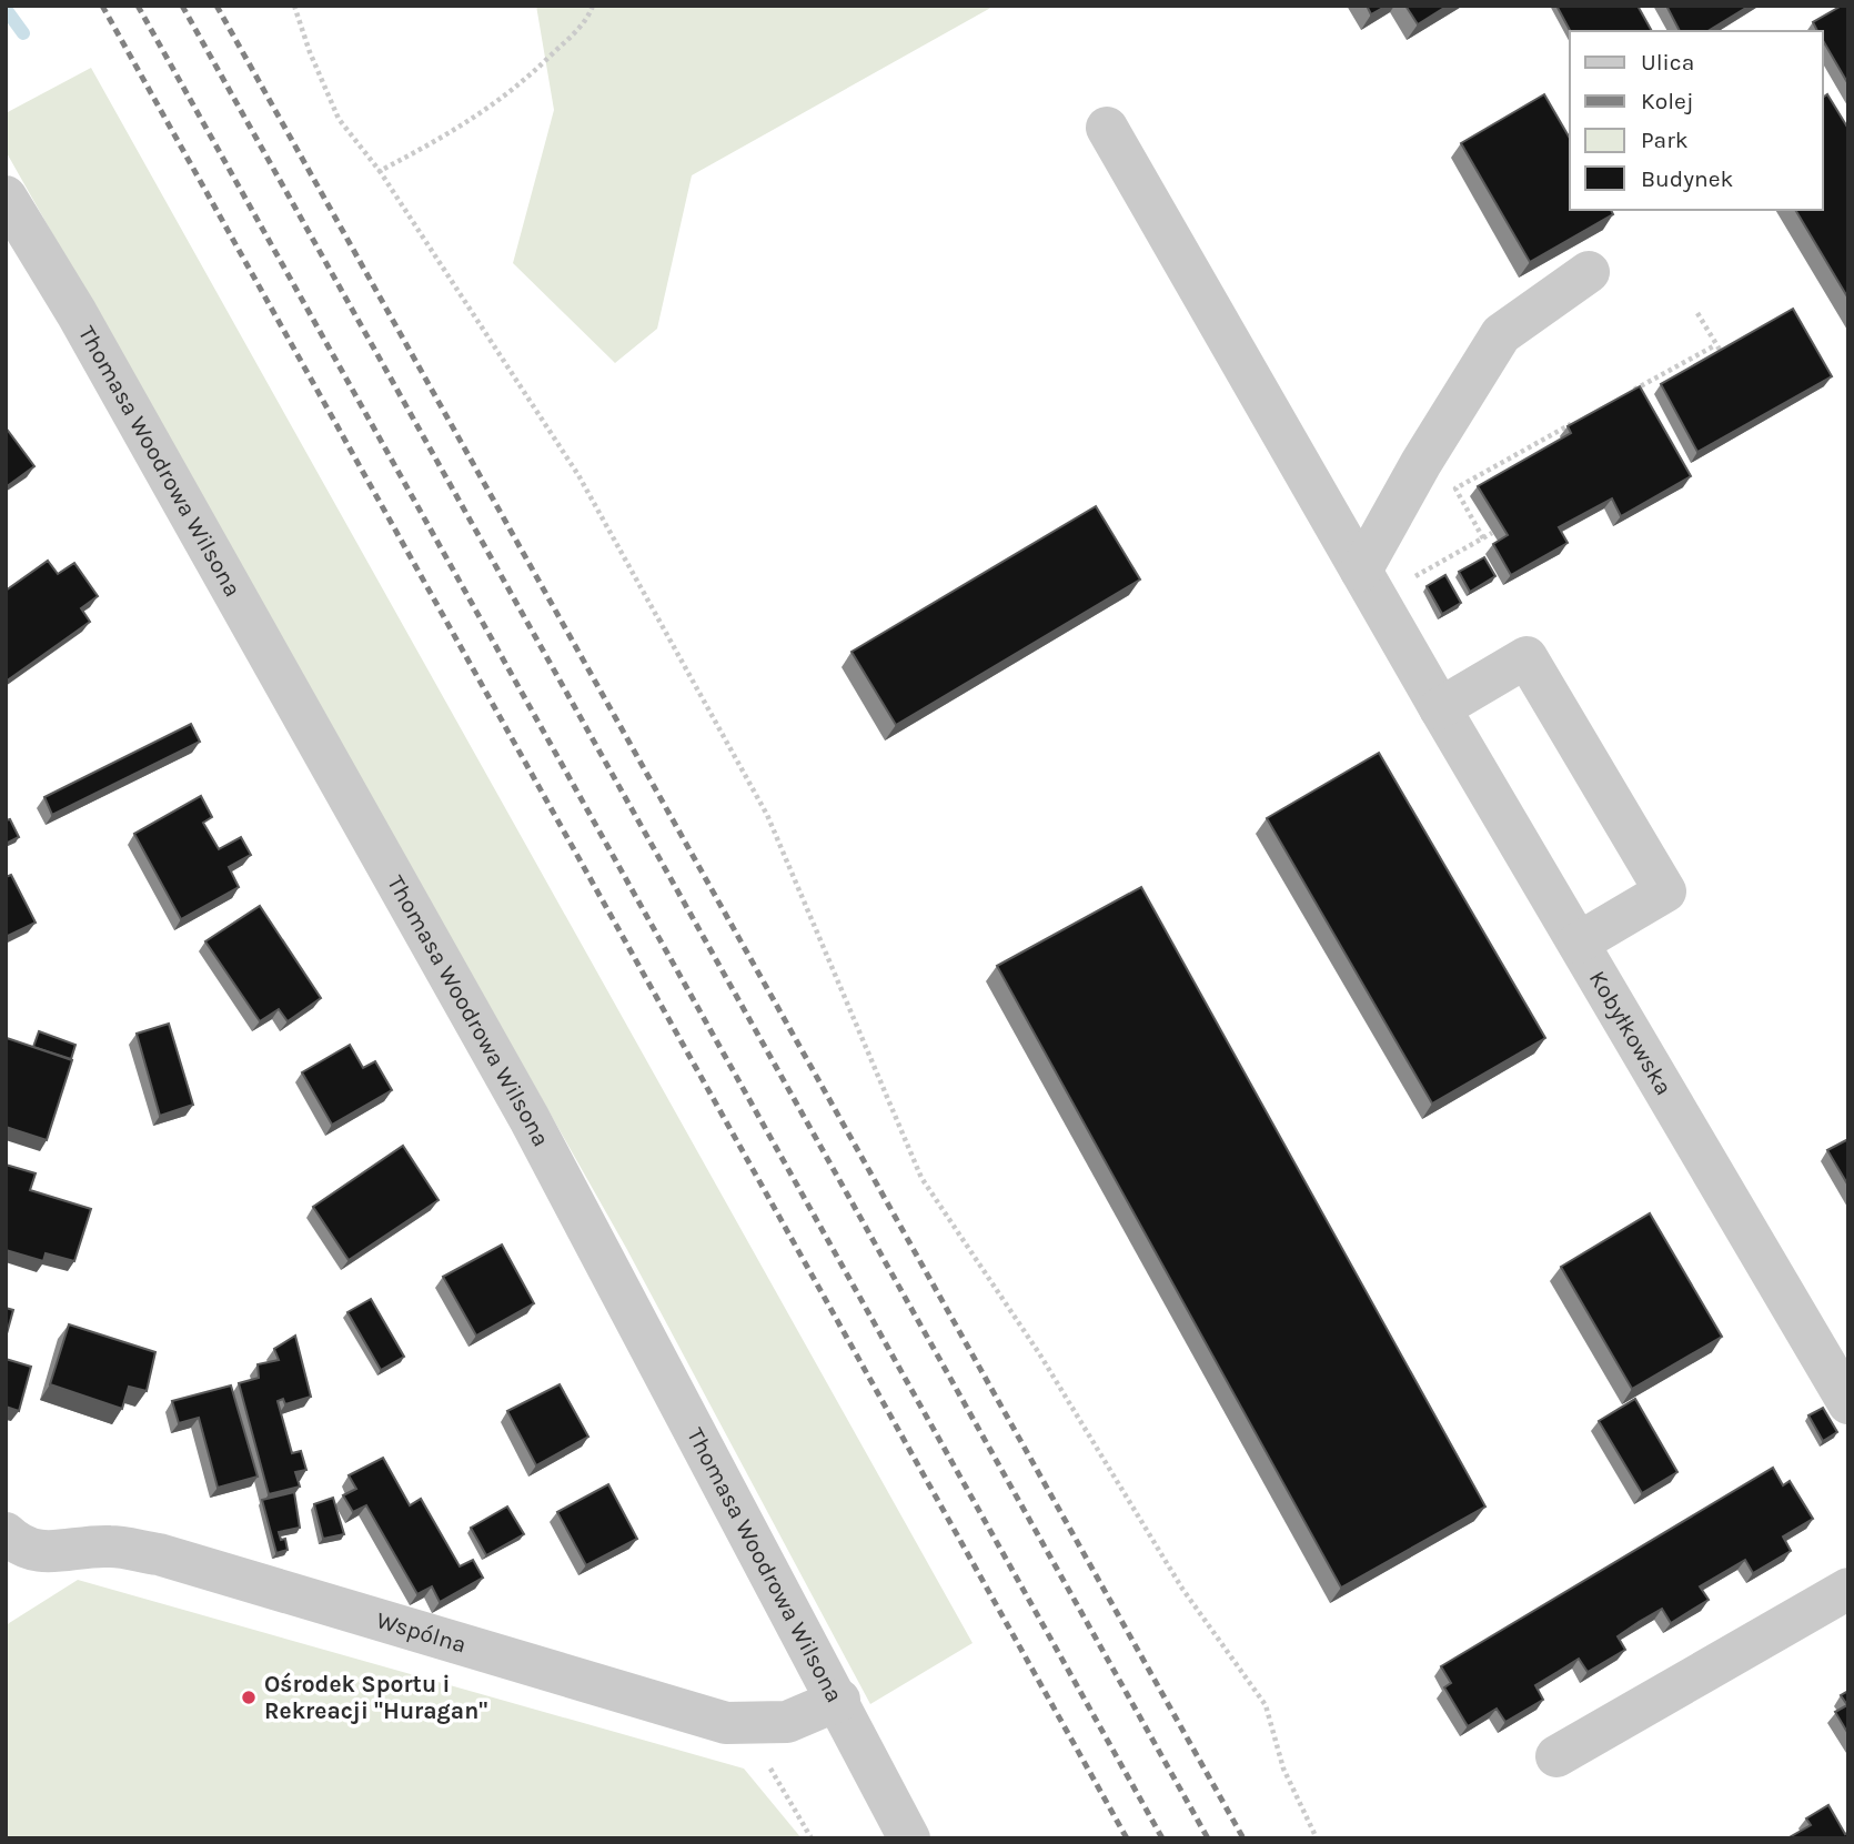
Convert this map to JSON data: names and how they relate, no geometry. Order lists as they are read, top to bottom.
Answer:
{
  "streets": {
    "street": ["Thomasa Woodrowa Wilsona", "Kobyłkowska", "Wspólna"]
  },
  "crossings": [
    ["Thomasa Woodrowa Wilsona", "Wspólna"]
  ],
  "places": ["Ośrodek Sportu i Rekreacji \"Huragan\""],
  "legend": [
    "Ulica",
    "Kolej",
    "Park",
    "Budynek"
  ]
}
